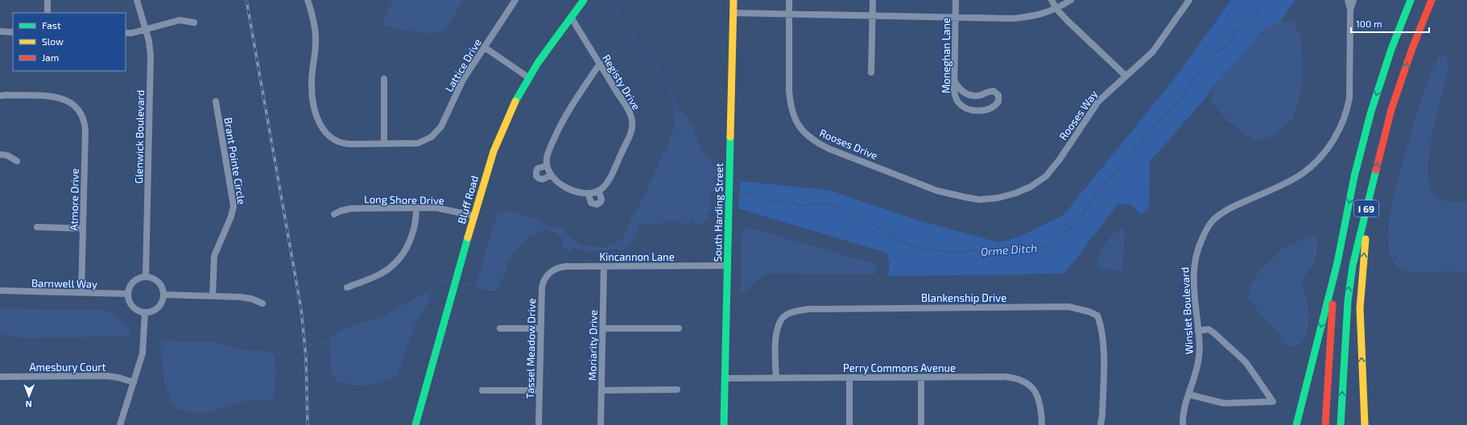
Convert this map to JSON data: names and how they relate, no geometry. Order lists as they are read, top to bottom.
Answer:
{
  "streets": {
    "main road": ["Bluff Road", "I 69", "South Harding Street"],
    "street": [
      "Moneghan Lane",
      "Lattice Drive",
      "Registy Drive",
      "Rooses Way",
      "Glenwick Boulevard",
      "Rooses Drive",
      "Brant Pointe Circle",
      "Atmore Drive",
      "Long Shore Drive",
      "Kincannon Lane",
      "Barnwell Way",
      "Blankenship Drive",
      "Winslet Boulevard",
      "Moriarity Drive",
      "Tassel Meadow Drive",
      "Amesbury Court",
      "Perry Commons Avenue"
    ]
  },
  "crossings": [
    ["Registy Drive", "Bluff Road"],
    ["Rooses Way", "Rooses Drive"],
    ["Glenwick Boulevard", "Barnwell Way"],
    ["Atmore Drive", "Barnwell Way"],
    ["Long Shore Drive", "Bluff Road"],
    ["South Harding Street", "Kincannon Lane"],
    ["South Harding Street", "Perry Commons Avenue"],
    ["Kincannon Lane", "Moriarity Drive"],
    ["Kincannon Lane", "Tassel Meadow Drive"],
    ["Blankenship Drive", "Perry Commons Avenue"]
  ],
  "water": ["Orme Ditch"],
  "legend": ["Fast", "Slow", "Jam"],
  "scale_bar": "100 m",
  "north": "bottom"
}
